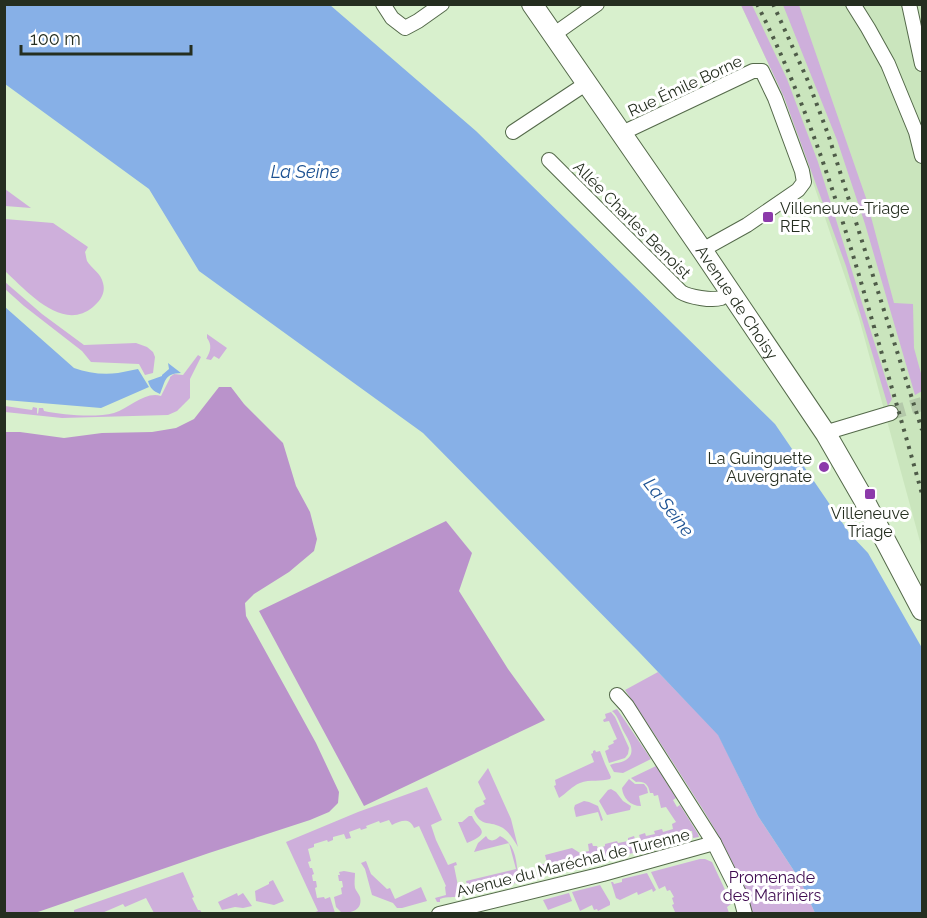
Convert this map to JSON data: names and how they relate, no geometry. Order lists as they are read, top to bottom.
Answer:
{
  "streets": {
    "main road": ["Avenue de Choisy"],
    "street": ["Rue Émile Borne", "Allée Charles Benoist", "Avenue du Maréchal de Turenne"]
  },
  "crossings": [
    ["Rue Émile Borne", "Avenue de Choisy"],
    ["Allée Charles Benoist", "Avenue de Choisy"]
  ],
  "water": ["La Seine"],
  "parks": ["Promenade des Mariniers"],
  "places": {
    "transit": ["Villeneuve-Triage RER", "Villeneuve Triage"],
    "other": ["La Guinguette Auvergnate"]
  },
  "scale_bar": "100 m"
}
